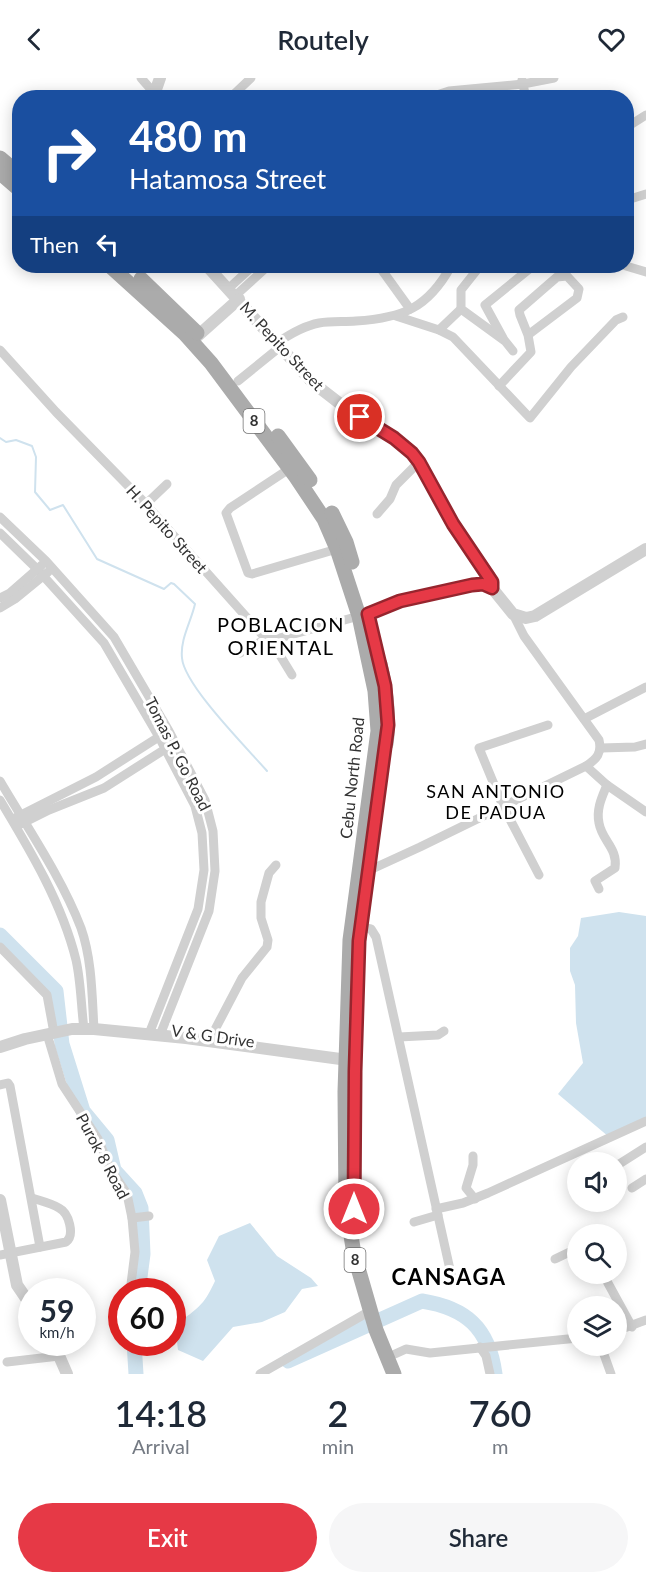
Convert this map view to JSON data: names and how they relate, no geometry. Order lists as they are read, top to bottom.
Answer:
{
  "streets": {
    "main road": ["8", "Cebu North Road"],
    "street": [
      "M. Pepito Street",
      "H. Pepito Street",
      "Tomas P. Go Road",
      "V & G Drive",
      "Purok 8 Road"
    ]
  },
  "crossings": [
    ["Tomas P. Go Road", "V & G Drive"],
    ["Cebu North Road", "V & G Drive"],
    ["V & G Drive", "Purok 8 Road"]
  ],
  "districts": ["POBLACION ORIENTAL", "SAN ANTONIO DE PADUA", "CANSAGA"],
  "page": {
    "header": "Routely",
    "turn": ["480 m", "Hatamosa Street"],
    "then": "Then",
    "speed": "59 km/h",
    "limit": "60",
    "eta": [
      "14:18",
      "Arrival",
      "2",
      "min",
      "760",
      "m"
    ],
    "buttons": ["Exit", "Share"]
  }
}
